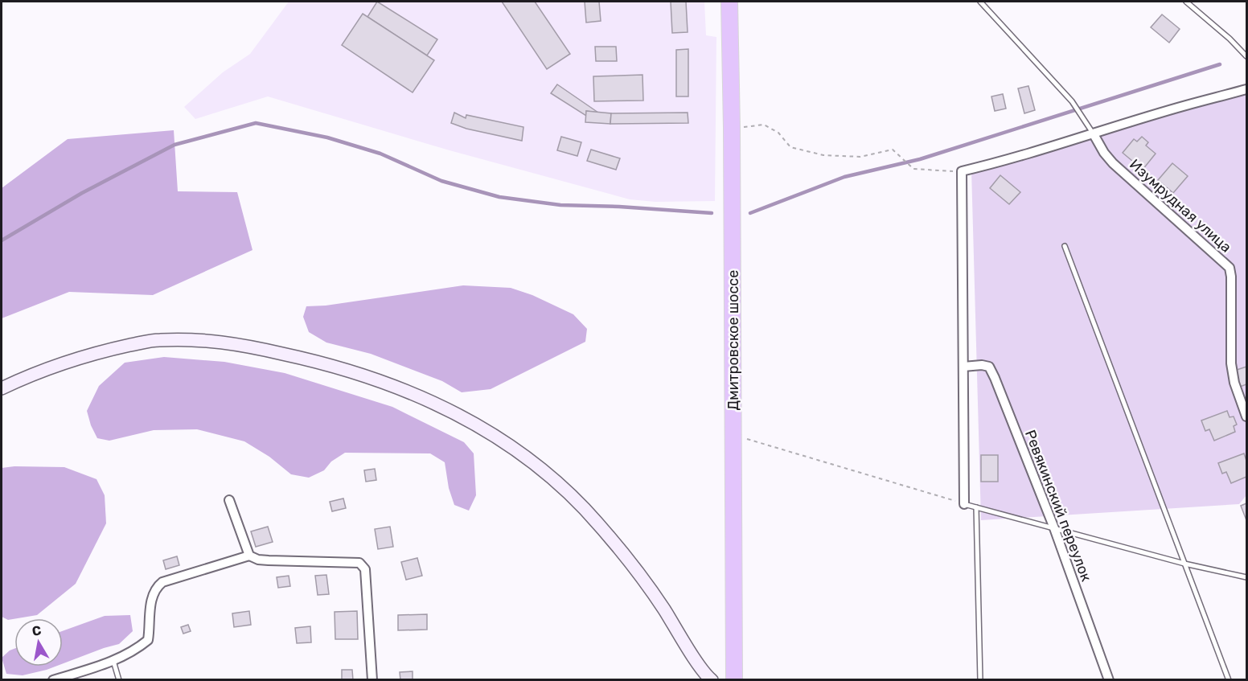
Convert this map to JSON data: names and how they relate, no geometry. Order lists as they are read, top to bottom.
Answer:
{
  "streets": {
    "highway": ["Дмитровское шоссе"],
    "street": ["Изумрудная улица", "Ревякинский переулок"]
  },
  "north": "top"
}
